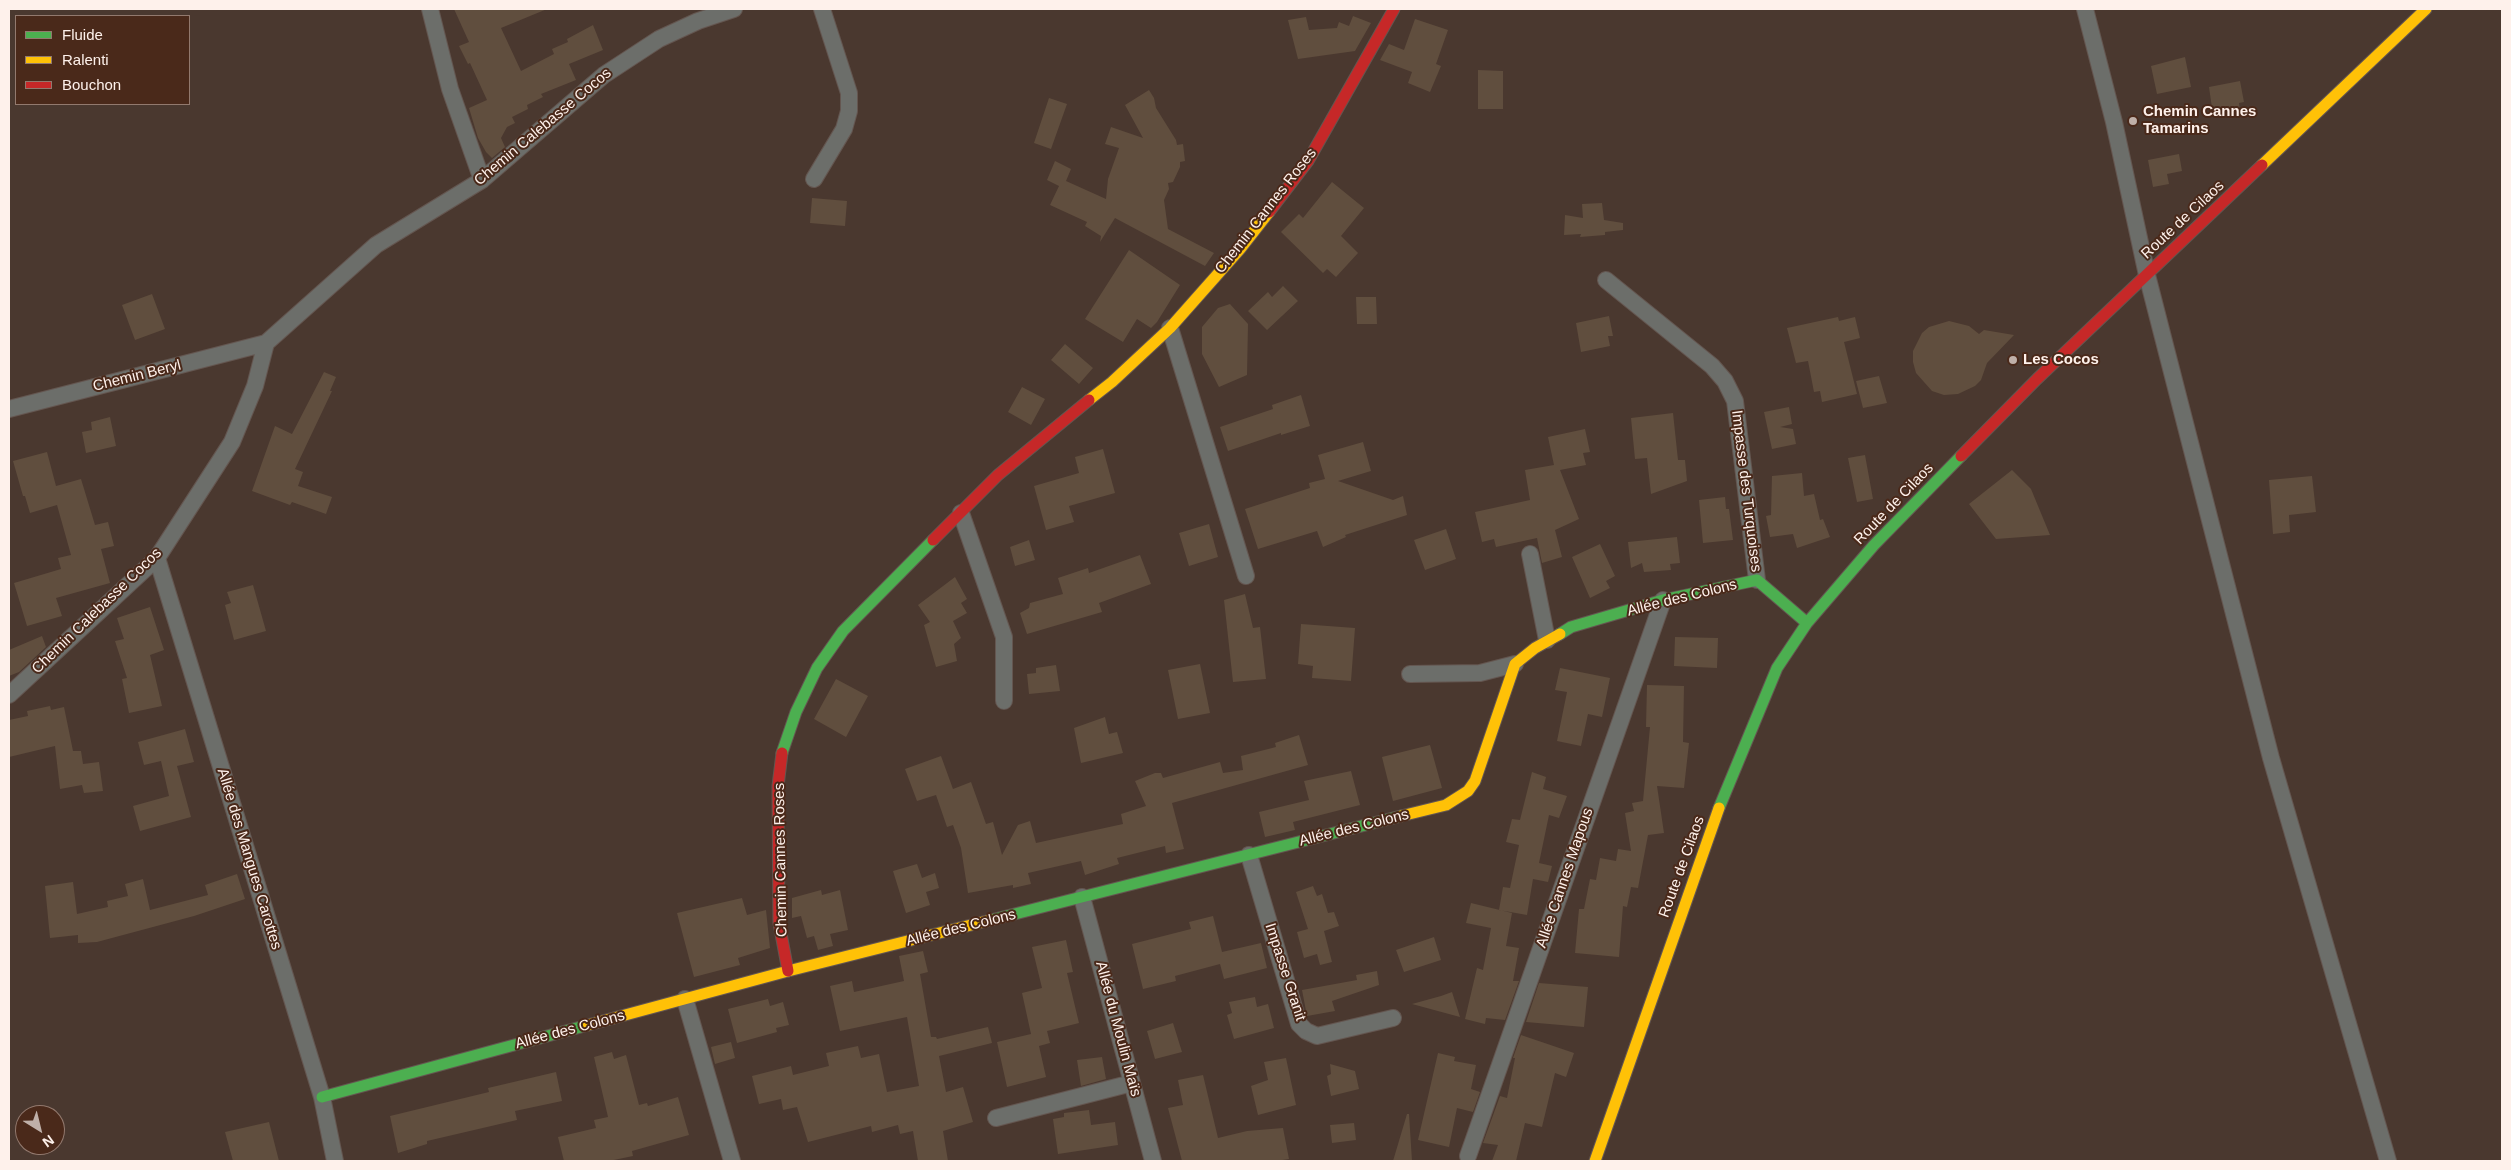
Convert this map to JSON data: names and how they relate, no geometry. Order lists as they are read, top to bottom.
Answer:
{
  "streets": {
    "street": [
      "Chemin Calebasse Cocos",
      "Chemin Cannes Roses",
      "Route de Cilaos",
      "Chemin Beryl",
      "Impasse des Turquoises",
      "Allée des Colons",
      "Allée des Mangues Carottes",
      "Allée Cannes Mapous",
      "Impasse Granit",
      "Allée du Moulin Maïs"
    ]
  },
  "crossings": [
    ["Chemin Calebasse Cocos", "Chemin Beryl"],
    ["Chemin Calebasse Cocos", "Allée des Mangues Carottes"],
    ["Chemin Cannes Roses", "Allée des Colons"],
    ["Route de Cilaos", "Allée des Colons"],
    ["Impasse des Turquoises", "Allée des Colons"],
    ["Allée des Colons", "Allée des Mangues Carottes"],
    ["Allée des Colons", "Allée Cannes Mapous"],
    ["Allée des Colons", "Impasse Granit"],
    ["Allée des Colons", "Allée du Moulin Maïs"]
  ],
  "places": ["Chemin Cannes Tamarins", "Les Cocos"],
  "legend": ["Fluide", "Ralenti", "Bouchon"],
  "north": "bottom right"
}
